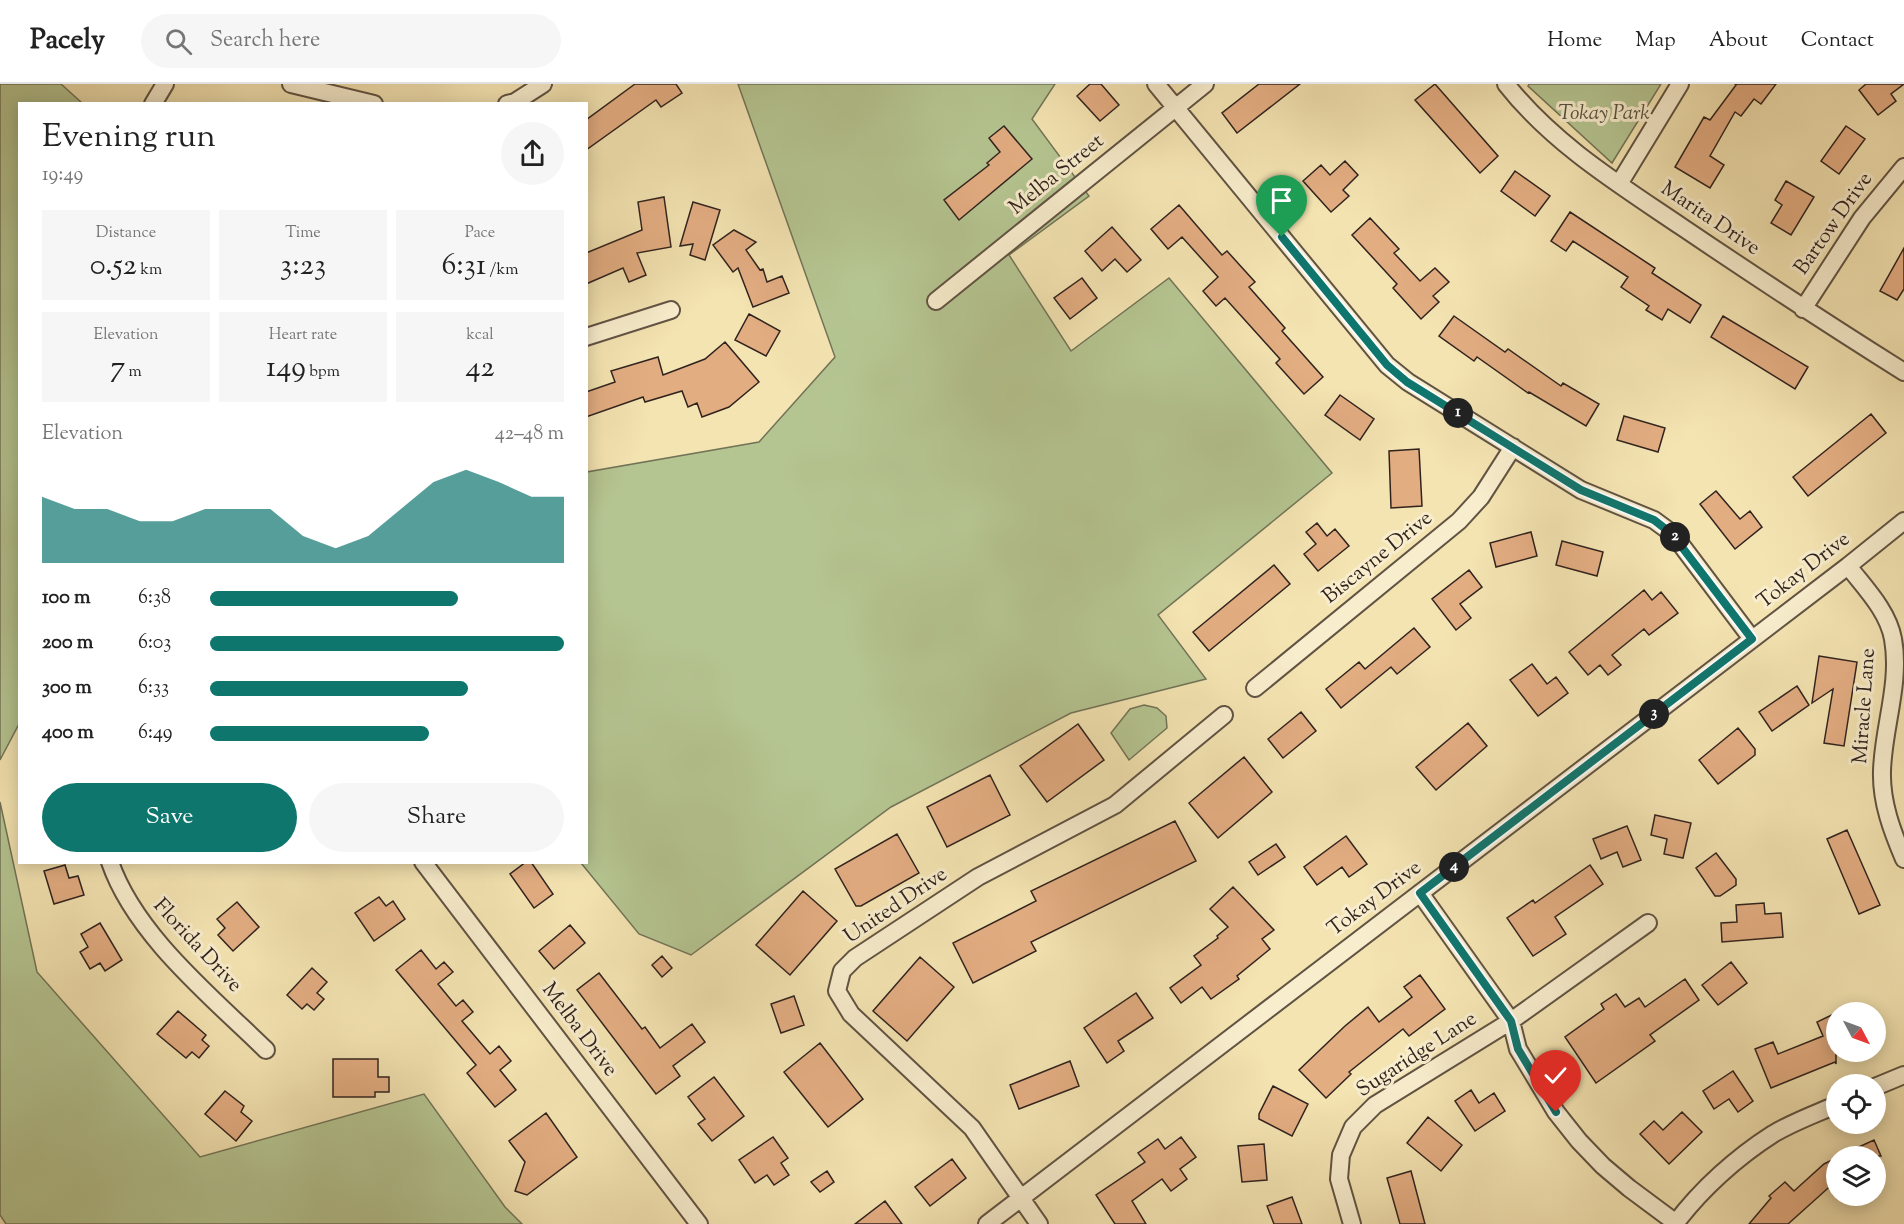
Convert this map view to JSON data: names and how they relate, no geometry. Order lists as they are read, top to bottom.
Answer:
{
  "streets": {
    "street": [
      "Melba Street",
      "Marita Drive",
      "Bartow Drive",
      "Biscayne Drive",
      "Tokay Drive",
      "Miracle Lane",
      "United Drive",
      "Florida Drive",
      "Melba Drive",
      "Sugaridge Lane"
    ]
  },
  "crossings": [
    ["Marita Drive", "Bartow Drive"],
    ["Tokay Drive", "Miracle Lane"],
    ["Tokay Drive", "United Drive"]
  ],
  "parks": ["Tokay Park"],
  "north": "bottom right",
  "page": {
    "header": "Pacely",
    "search": "Search here",
    "nav": [
      "Home",
      "Map",
      "About",
      "Contact"
    ],
    "heading": ["Evening run", "19:49"],
    "stats": [
      ["Distance", "0.52 km"],
      ["Time", "3:23"],
      ["Pace", "6:31 /km"],
      ["Elevation", "7 m"],
      ["Heart rate", "149 bpm"],
      ["kcal", "42"]
    ],
    "pins": [
      "1",
      "2",
      "3",
      "4"
    ],
    "chart": ["Elevation", "42–48 m"],
    "list": [
      {
        "name": "100 m",
        "note": "6:38"
      },
      {
        "name": "200 m",
        "note": "6:03"
      },
      {
        "name": "300 m",
        "note": "6:33"
      },
      {
        "name": "400 m",
        "note": "6:49"
      }
    ],
    "buttons": ["Save", "Share"]
  }
}
